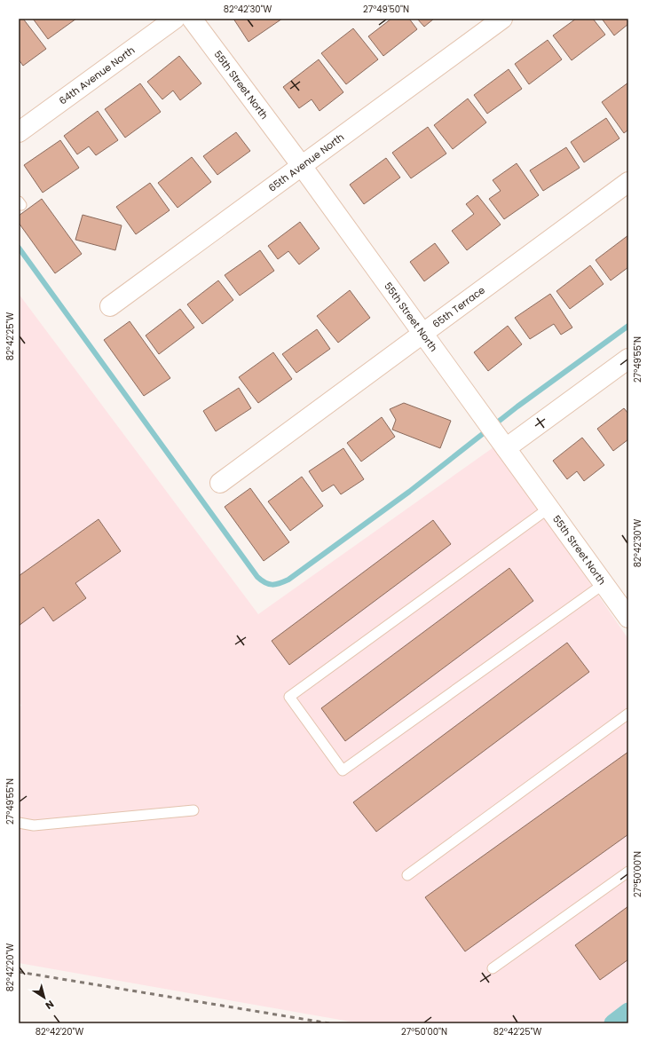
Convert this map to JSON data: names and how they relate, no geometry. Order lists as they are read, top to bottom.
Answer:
{
  "streets": {
    "street": [
      "64th Avenue North",
      "55th Street North",
      "65th Avenue North",
      "65th Terrace"
    ]
  },
  "crossings": [
    ["55th Street North", "65th Avenue North"],
    ["55th Street North", "65th Terrace"]
  ],
  "north": "bottom right",
  "coordinates": [
    "82°42'30\"W",
    "27°49'50\"N",
    "82°42'25\"W",
    "27°49'55\"N",
    "27°50'00\"N",
    "82°42'20\"W"
  ]
}
